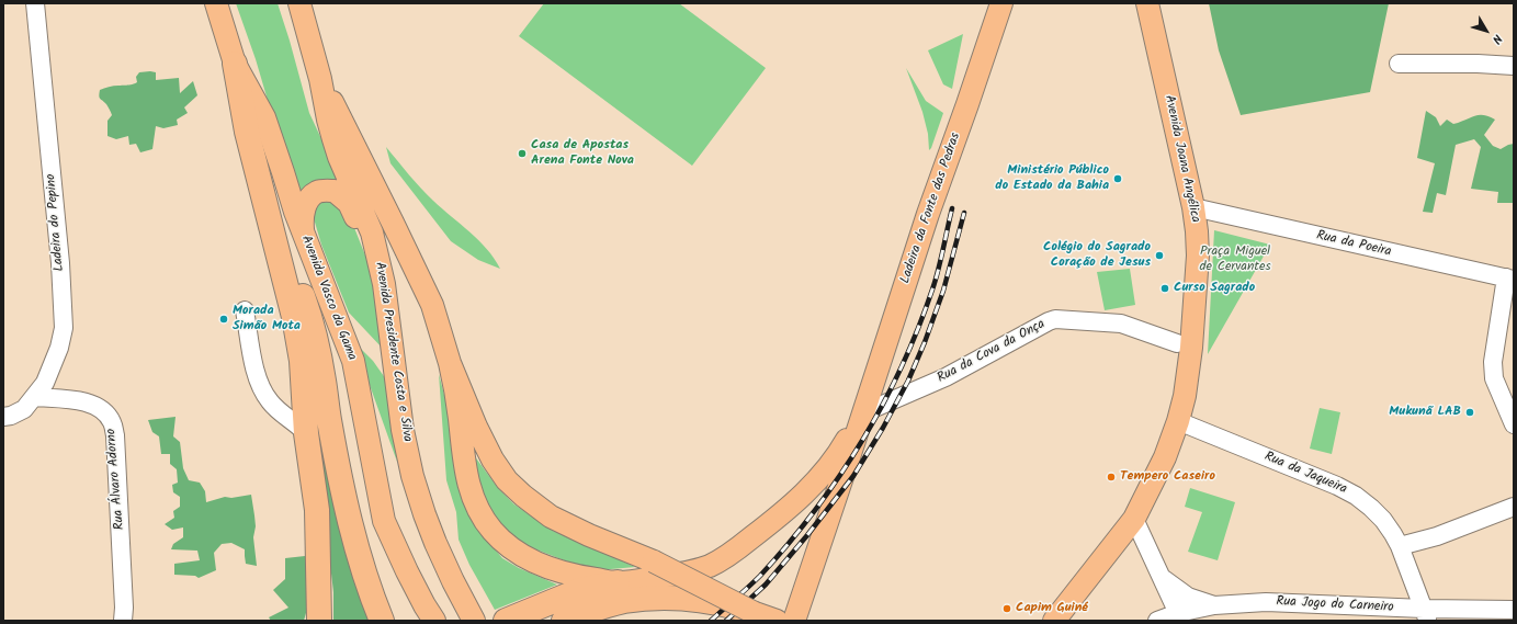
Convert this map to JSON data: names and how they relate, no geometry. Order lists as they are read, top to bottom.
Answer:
{
  "streets": {
    "main road": [
      "Avenida Joana Angélica",
      "Ladeira da Fonte das Pedras",
      "Avenida Vasco da Gama",
      "Avenida Presidente Costa e Silva"
    ],
    "street": [
      "Ladeira do Pepino",
      "Rua da Poeira",
      "Rua da Cova da Onça",
      "Rua da Jaqueira",
      "Rua Álvaro Adorno",
      "Rua Jogo do Carneiro"
    ]
  },
  "crossings": [
    ["Avenida Joana Angélica", "Rua da Poeira"],
    ["Avenida Joana Angélica", "Rua da Jaqueira"],
    ["Ladeira da Fonte das Pedras", "Rua da Cova da Onça"],
    ["Ladeira do Pepino", "Rua Álvaro Adorno"],
    ["Rua da Jaqueira", "Rua Jogo do Carneiro"]
  ],
  "parks": ["Praça Miguel de Cervantes"],
  "places": [
    "Casa de Apostas Arena Fonte Nova",
    "Ministério Público do Estado da Bahia",
    "Colégio do Sagrado Coração de Jesus",
    "Curso Sagrado",
    "Morada Simão Mota",
    "Mukunã LAB",
    "Tempero Caseiro",
    "Capim Guiné"
  ],
  "north": "bottom right"
}
